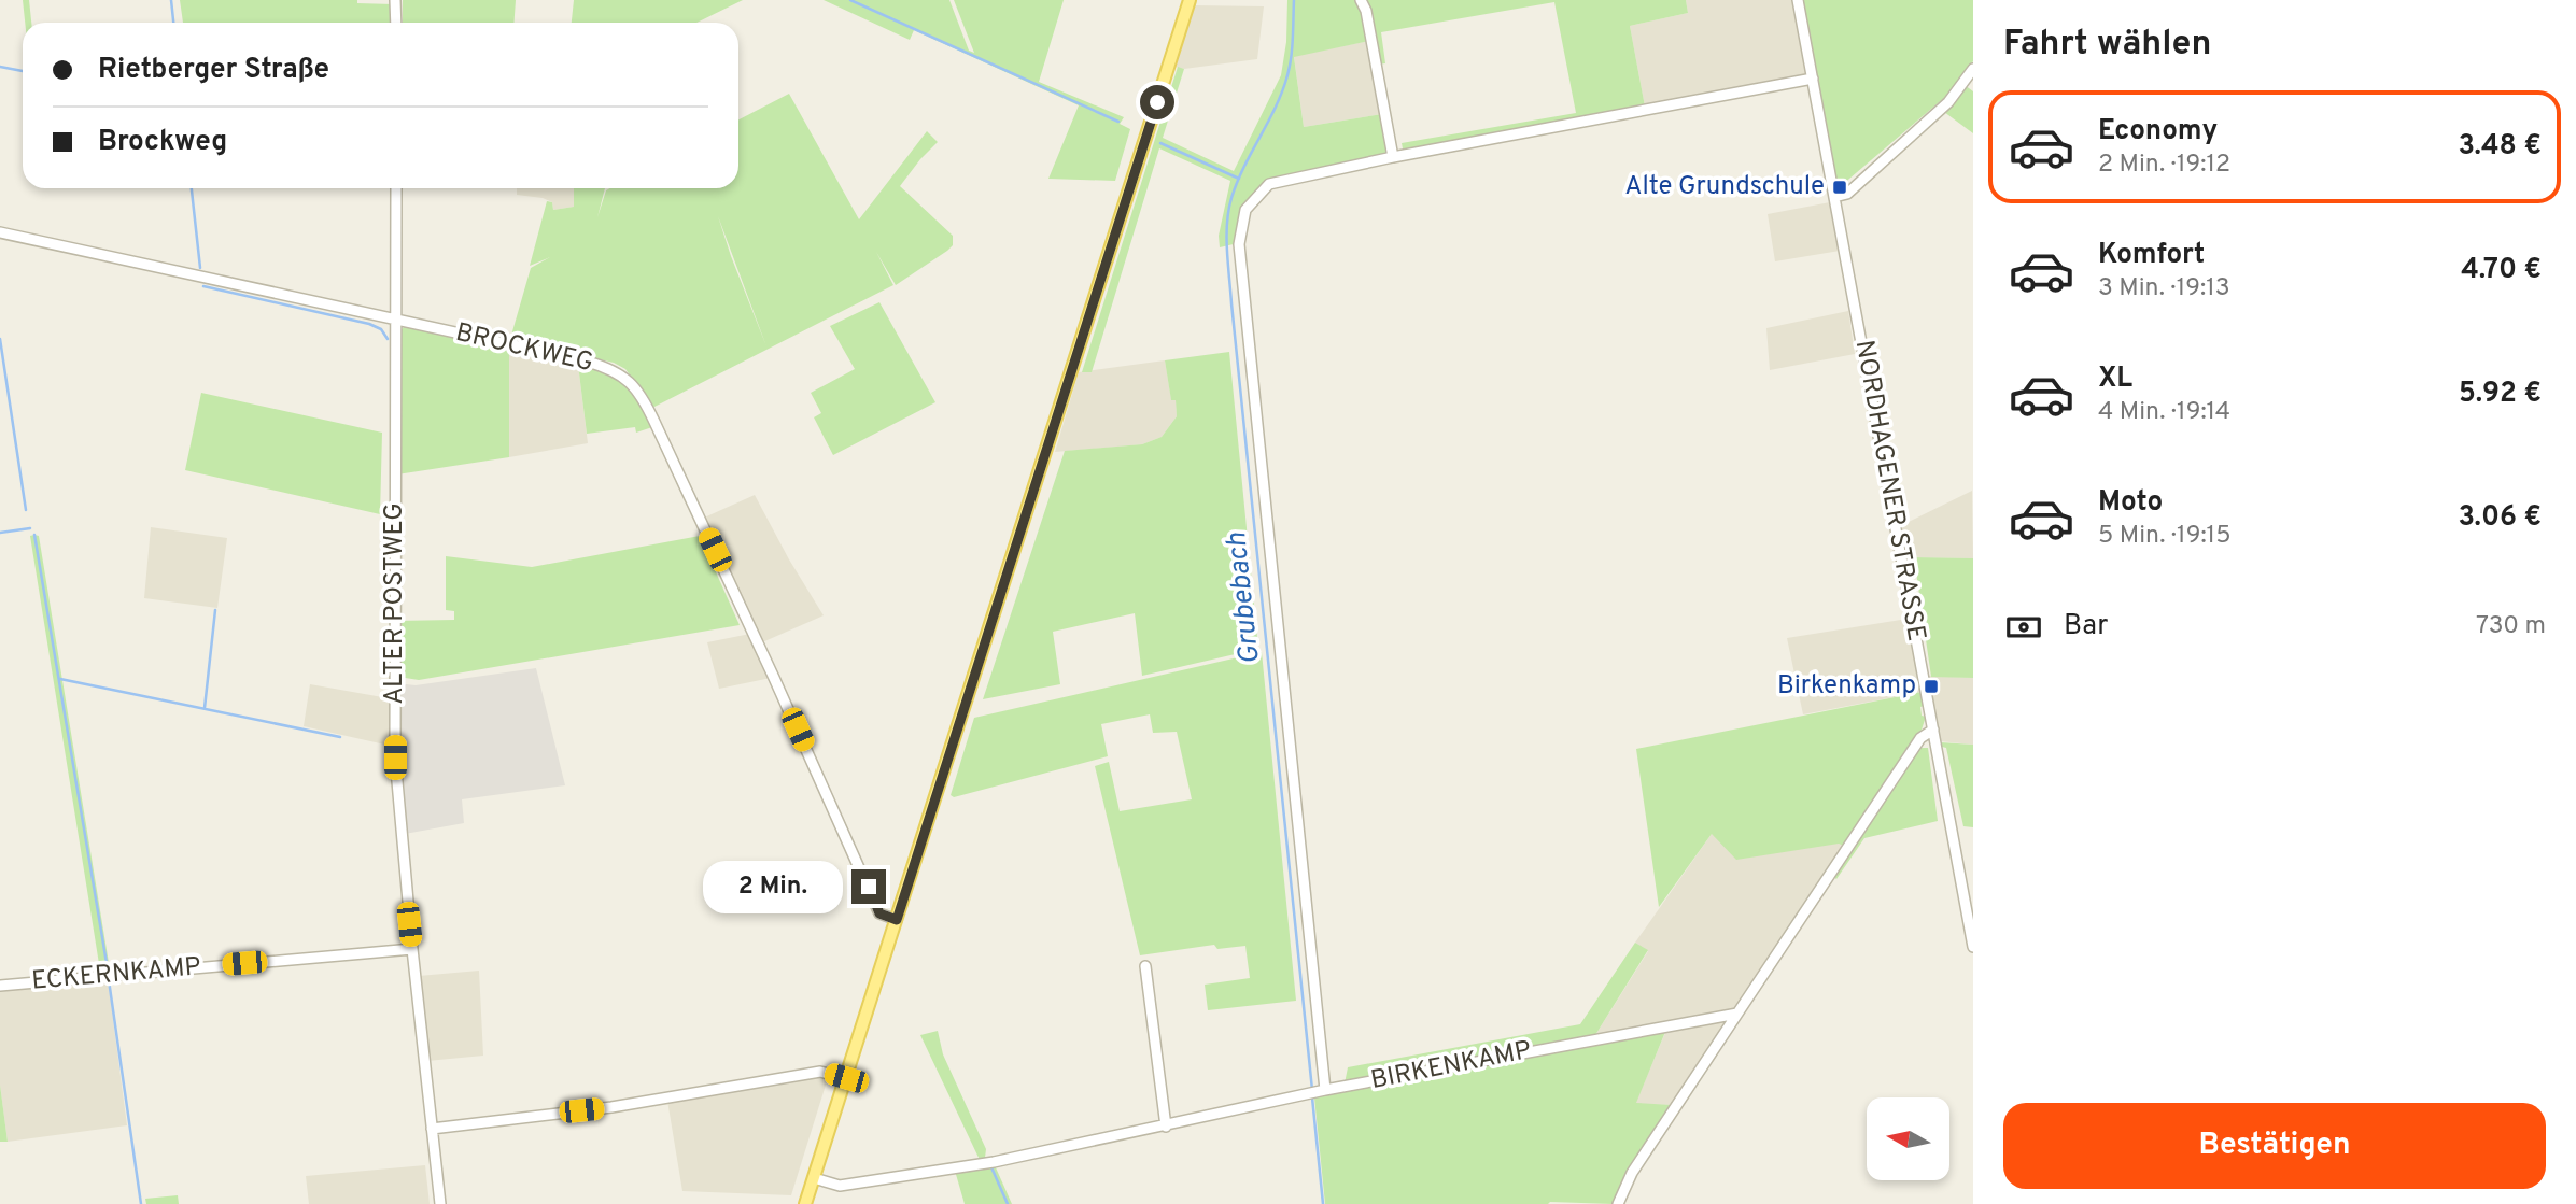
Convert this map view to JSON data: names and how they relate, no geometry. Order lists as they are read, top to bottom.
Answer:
{
  "streets": {
    "street": [
      "BROCKWEG",
      "NORDHAGENER STRASSE",
      "ALTER POSTWEG",
      "ECKERNKAMP",
      "BIRKENKAMP"
    ]
  },
  "crossings": [
    ["BROCKWEG", "ALTER POSTWEG"],
    ["ALTER POSTWEG", "ECKERNKAMP"]
  ],
  "water": ["Grubebach"],
  "places": {
    "transit": ["Alte Grundschule", "Birkenkamp"]
  },
  "north": "left",
  "page": {
    "heading": "Fahrt wählen",
    "banner": ["Rietberger Straße", "Brockweg"],
    "list": [
      {
        "name": "Economy",
        "note": "2 Min. · 19:12",
        "value": "3.48 €"
      },
      {
        "name": "Komfort",
        "note": "3 Min. · 19:13",
        "value": "4.70 €"
      },
      {
        "name": "XL",
        "note": "4 Min. · 19:14",
        "value": "5.92 €"
      },
      {
        "name": "Moto",
        "note": "5 Min. · 19:15",
        "value": "3.06 €"
      }
    ],
    "pay": ["Bar", "730 m"],
    "bubble": "2 Min.",
    "buttons": "Bestätigen"
  }
}
